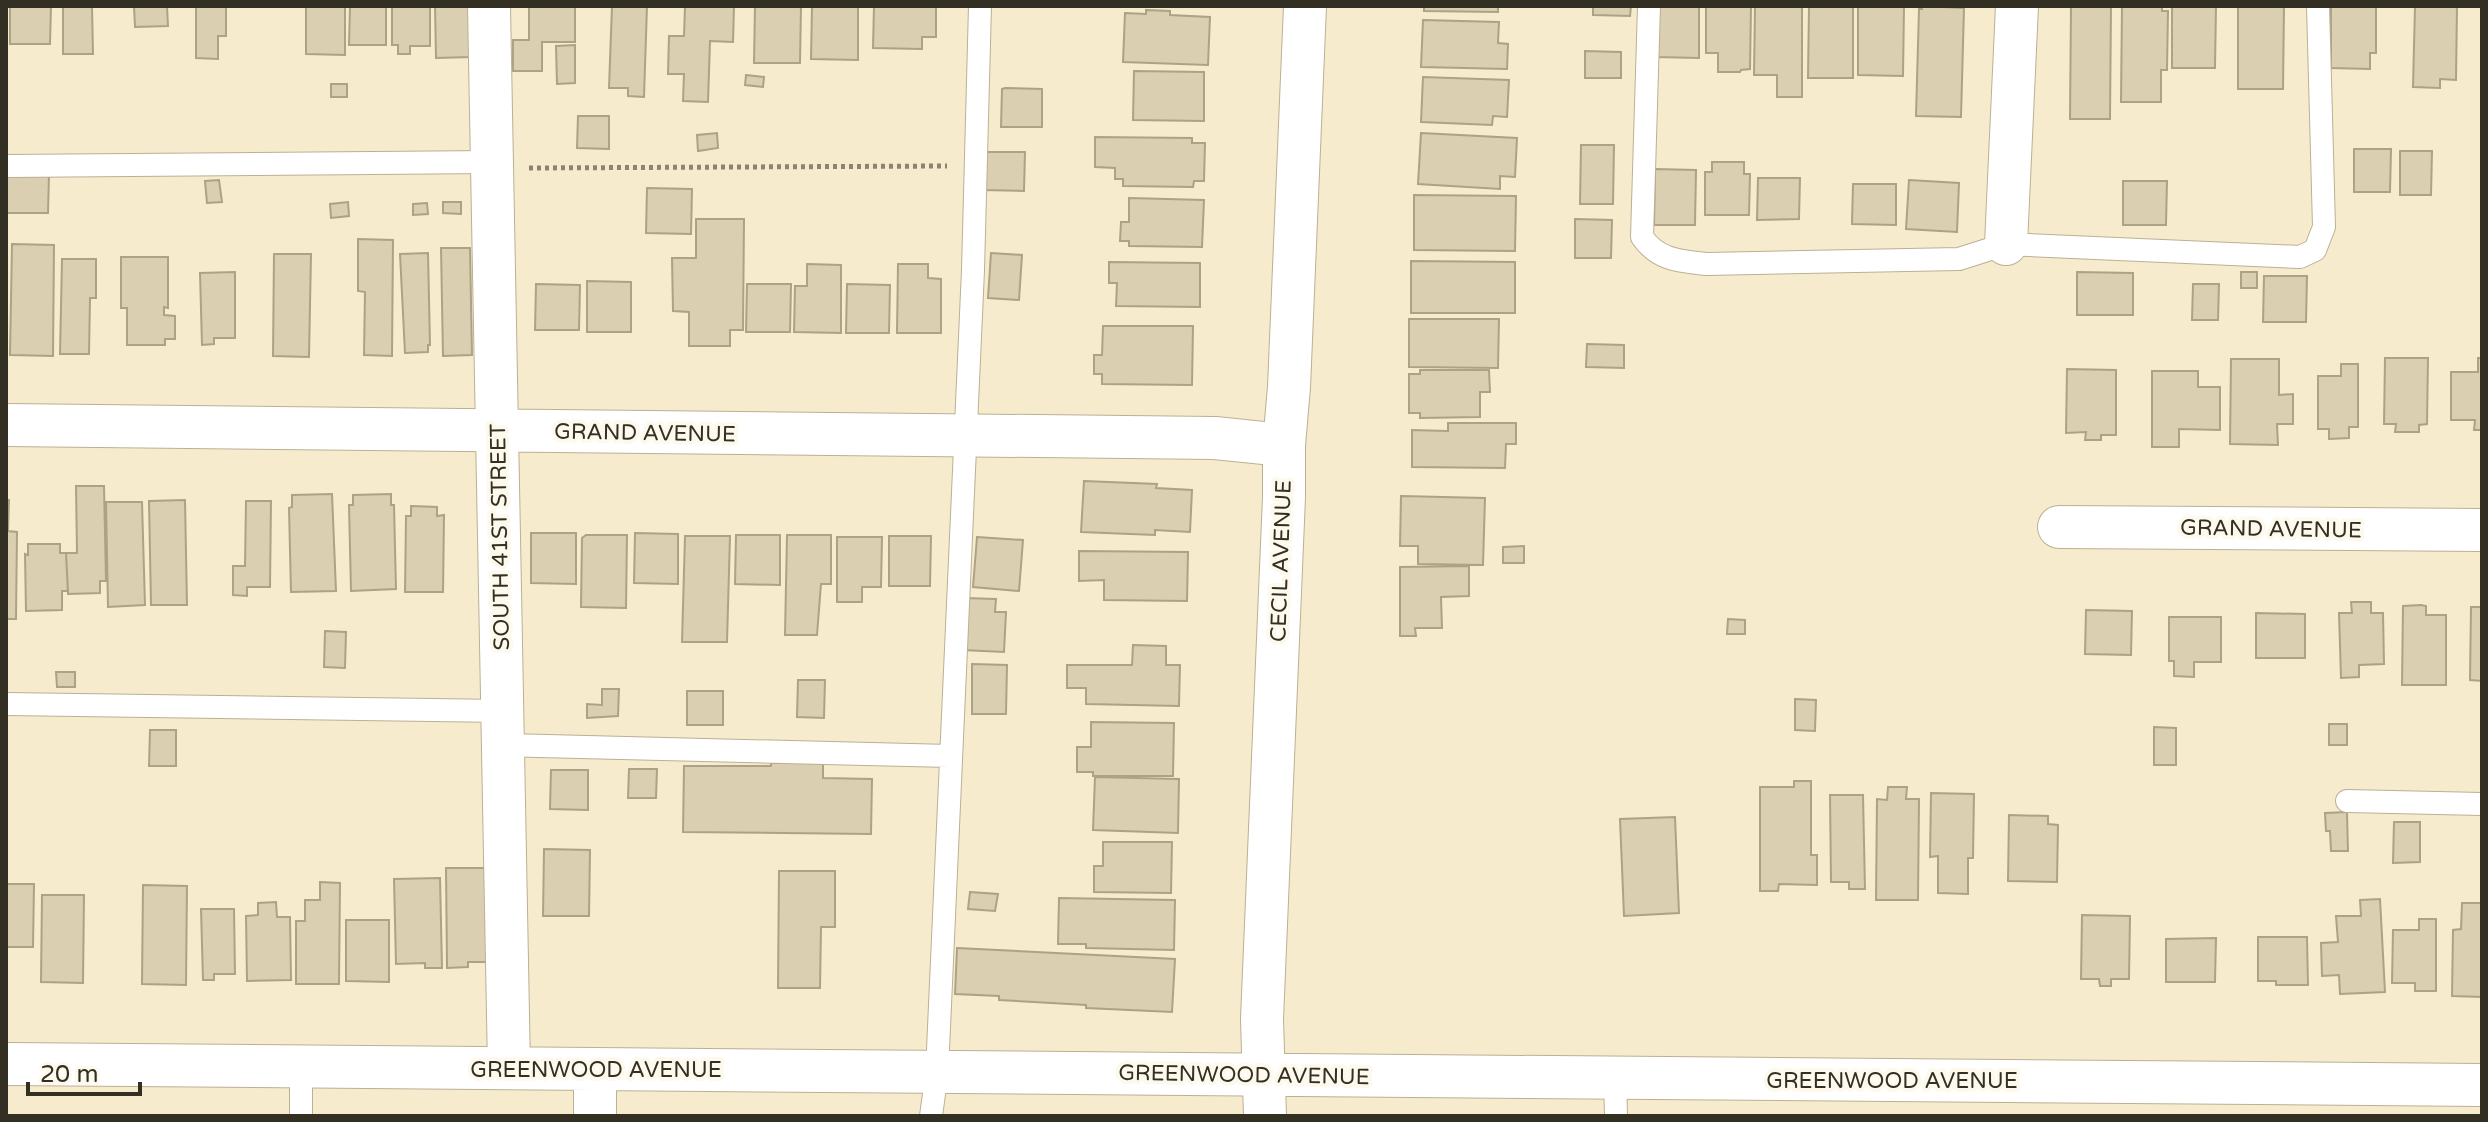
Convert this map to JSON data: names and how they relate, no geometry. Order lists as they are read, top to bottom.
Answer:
{
  "streets": {
    "street": [
      "GRAND AVENUE",
      "SOUTH 41ST STREET",
      "CECIL AVENUE",
      "GREENWOOD AVENUE"
    ]
  },
  "crossings": [
    ["GRAND AVENUE", "SOUTH 41ST STREET"],
    ["GRAND AVENUE", "CECIL AVENUE"],
    ["SOUTH 41ST STREET", "GREENWOOD AVENUE"],
    ["CECIL AVENUE", "GREENWOOD AVENUE"]
  ],
  "scale_bar": "20 m"
}
